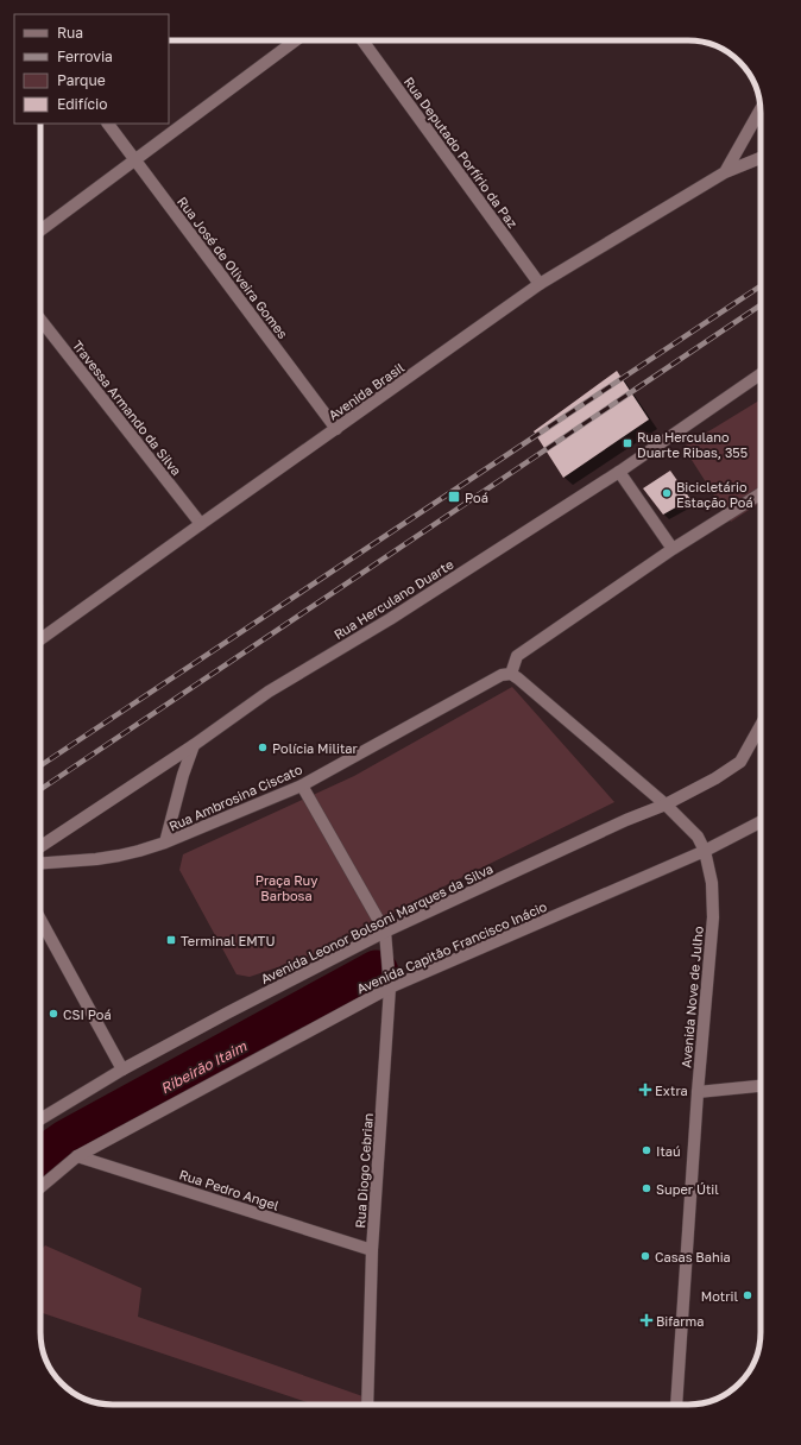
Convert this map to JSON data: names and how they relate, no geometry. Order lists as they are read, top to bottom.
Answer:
{
  "streets": {
    "street": [
      "Rua Deputado Porfírio da Paz",
      "Rua José de Oliveira Gomes",
      "Avenida Brasil",
      "Travessa Armando da Silva",
      "Rua Herculano Duarte",
      "Rua Ambrosina Ciscato",
      "Avenida Leonor Bolsoni Marques da Silva",
      "Avenida Capitão Francisco Inácio",
      "Avenida Nove de Julho",
      "Rua Diogo Cebrian",
      "Rua Pedro Angel"
    ]
  },
  "crossings": [
    ["Rua Deputado Porfírio da Paz", "Avenida Brasil"],
    ["Rua José de Oliveira Gomes", "Avenida Brasil"],
    ["Avenida Brasil", "Travessa Armando da Silva"],
    ["Avenida Leonor Bolsoni Marques da Silva", "Avenida Nove de Julho"],
    ["Avenida Leonor Bolsoni Marques da Silva", "Rua Diogo Cebrian"],
    ["Avenida Capitão Francisco Inácio", "Avenida Nove de Julho"],
    ["Avenida Capitão Francisco Inácio", "Rua Diogo Cebrian"],
    ["Avenida Capitão Francisco Inácio", "Rua Pedro Angel"],
    ["Rua Diogo Cebrian", "Rua Pedro Angel"]
  ],
  "water": ["Ribeirão Itaim"],
  "parks": ["Praça Ruy Barbosa"],
  "places": {
    "transit": ["Rua Herculano Duarte Ribas, 355", "Poá", "Terminal EMTU"],
    "other": [
      "Bicicletário Estação Poá",
      "Polícia Militar",
      "CSI Poá",
      "Itaú",
      "Super Útil",
      "Casas Bahia",
      "Motril"
    ],
    "health": ["Extra", "Bifarma"]
  },
  "legend": [
    "Rua",
    "Ferrovia",
    "Parque",
    "Edifício"
  ]
}
